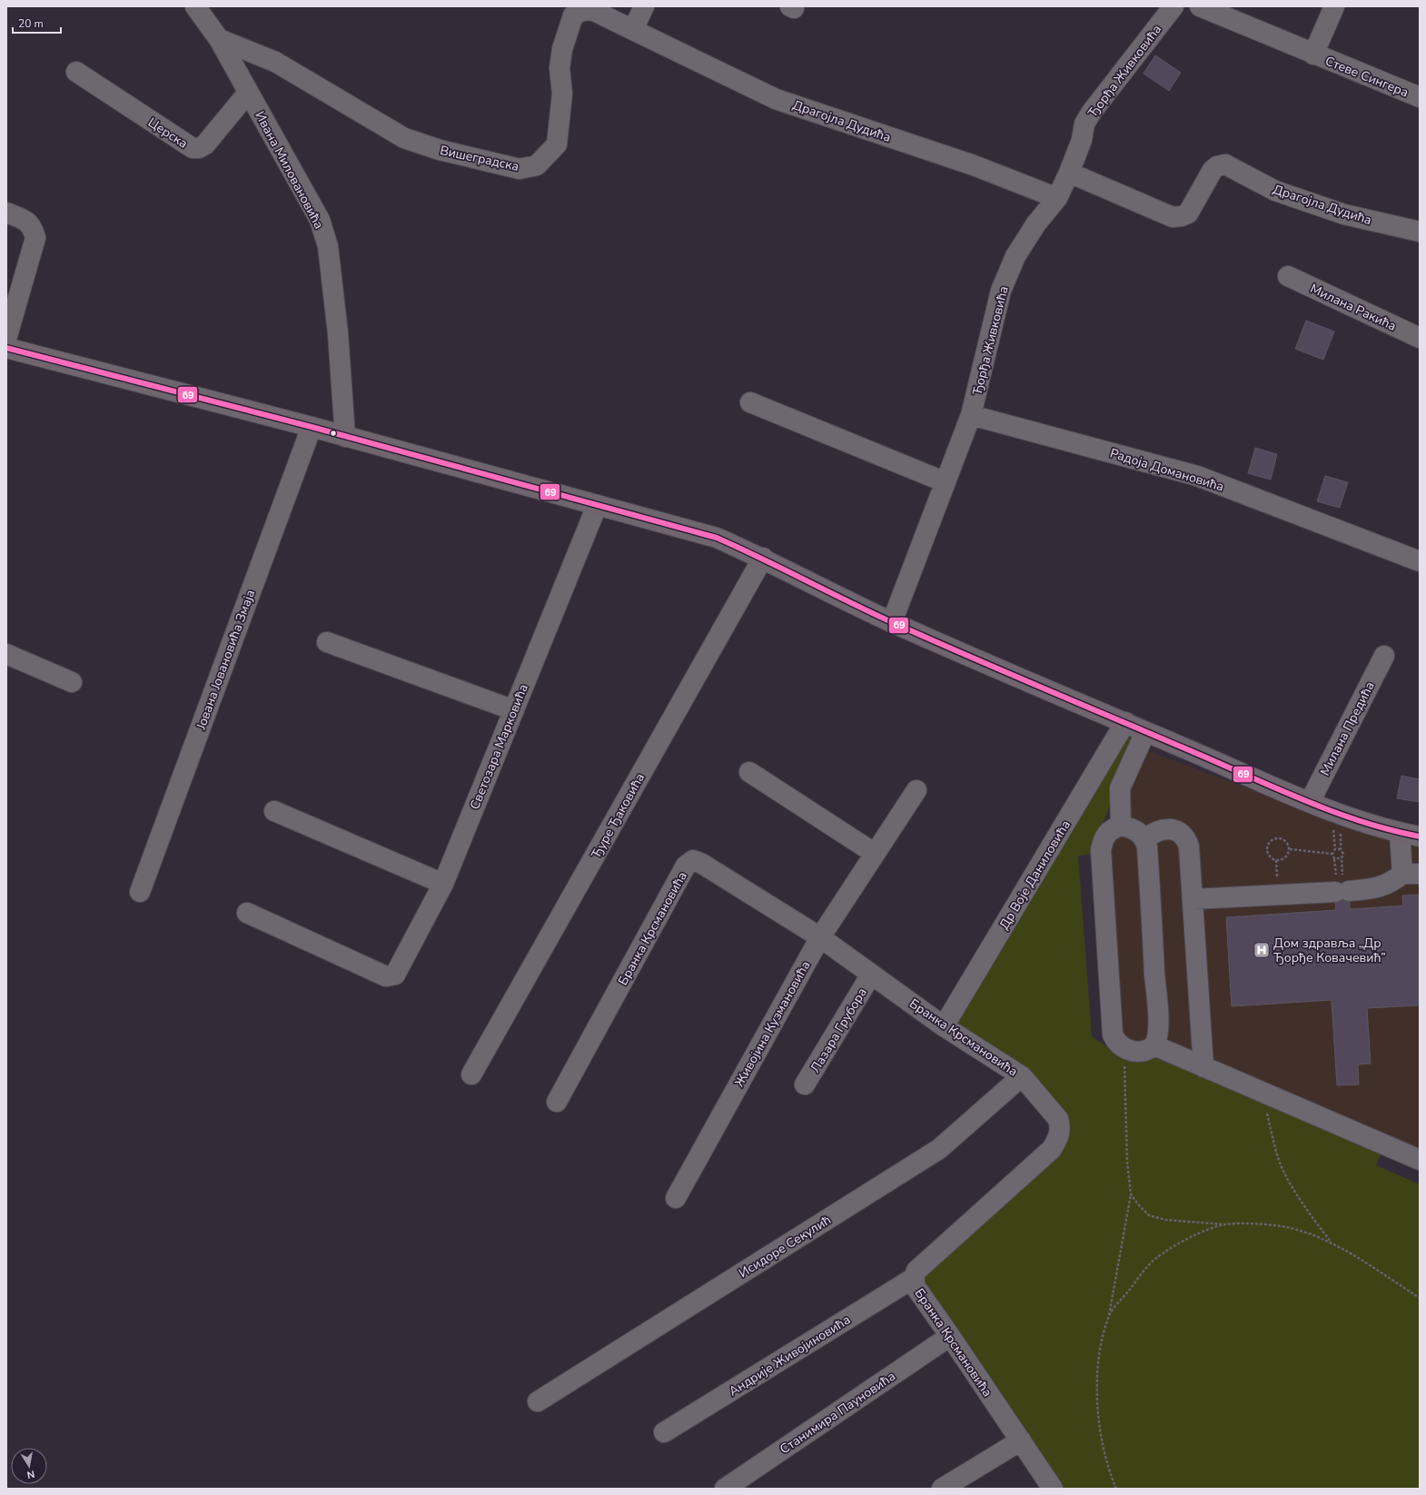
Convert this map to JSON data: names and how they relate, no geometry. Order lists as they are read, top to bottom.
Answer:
{
  "streets": {
    "street": [
      "Ђорђа Живковића",
      "Стеве Сингера",
      "Драгојла Дудића",
      "Церска",
      "Вишеградска",
      "Ивана Миловановића",
      "Милана Ракића",
      "Радоја Домановића",
      "Јована Јовановића Змаја",
      "Милана Предића",
      "Светозара Марковића",
      "Ђуре Ђаковића",
      "Др Воје Даниловића",
      "Бранка Крсмановића",
      "Живојина Кузмановића",
      "Лазара Грубора",
      "Исидоре Секулић",
      "Андрије Живојиновића",
      "Станимира Пауновића"
    ]
  },
  "crossings": [
    ["Ђорђа Живковића", "Драгојла Дудића"],
    ["Ђорђа Живковића", "Радоја Домановића"],
    ["Драгојла Дудића", "Вишеградска"],
    ["Церска", "Ивана Миловановића"],
    ["Вишеградска", "Ивана Миловановића"],
    ["Др Воје Даниловића", "Бранка Крсмановића"],
    ["Бранка Крсмановића", "Живојина Кузмановића"],
    ["Бранка Крсмановића", "Лазара Грубора"],
    ["Бранка Крсмановића", "Исидоре Секулић"],
    ["Бранка Крсмановића", "Андрије Живојиновића"],
    ["Бранка Крсмановића", "Станимира Пауновића"]
  ],
  "places": {
    "hospital": ["Дом здравља „Др Ђорђе Ковачевић”"]
  },
  "lines": ["transit line 69"],
  "scale_bar": "20 m",
  "north": "bottom"
}
